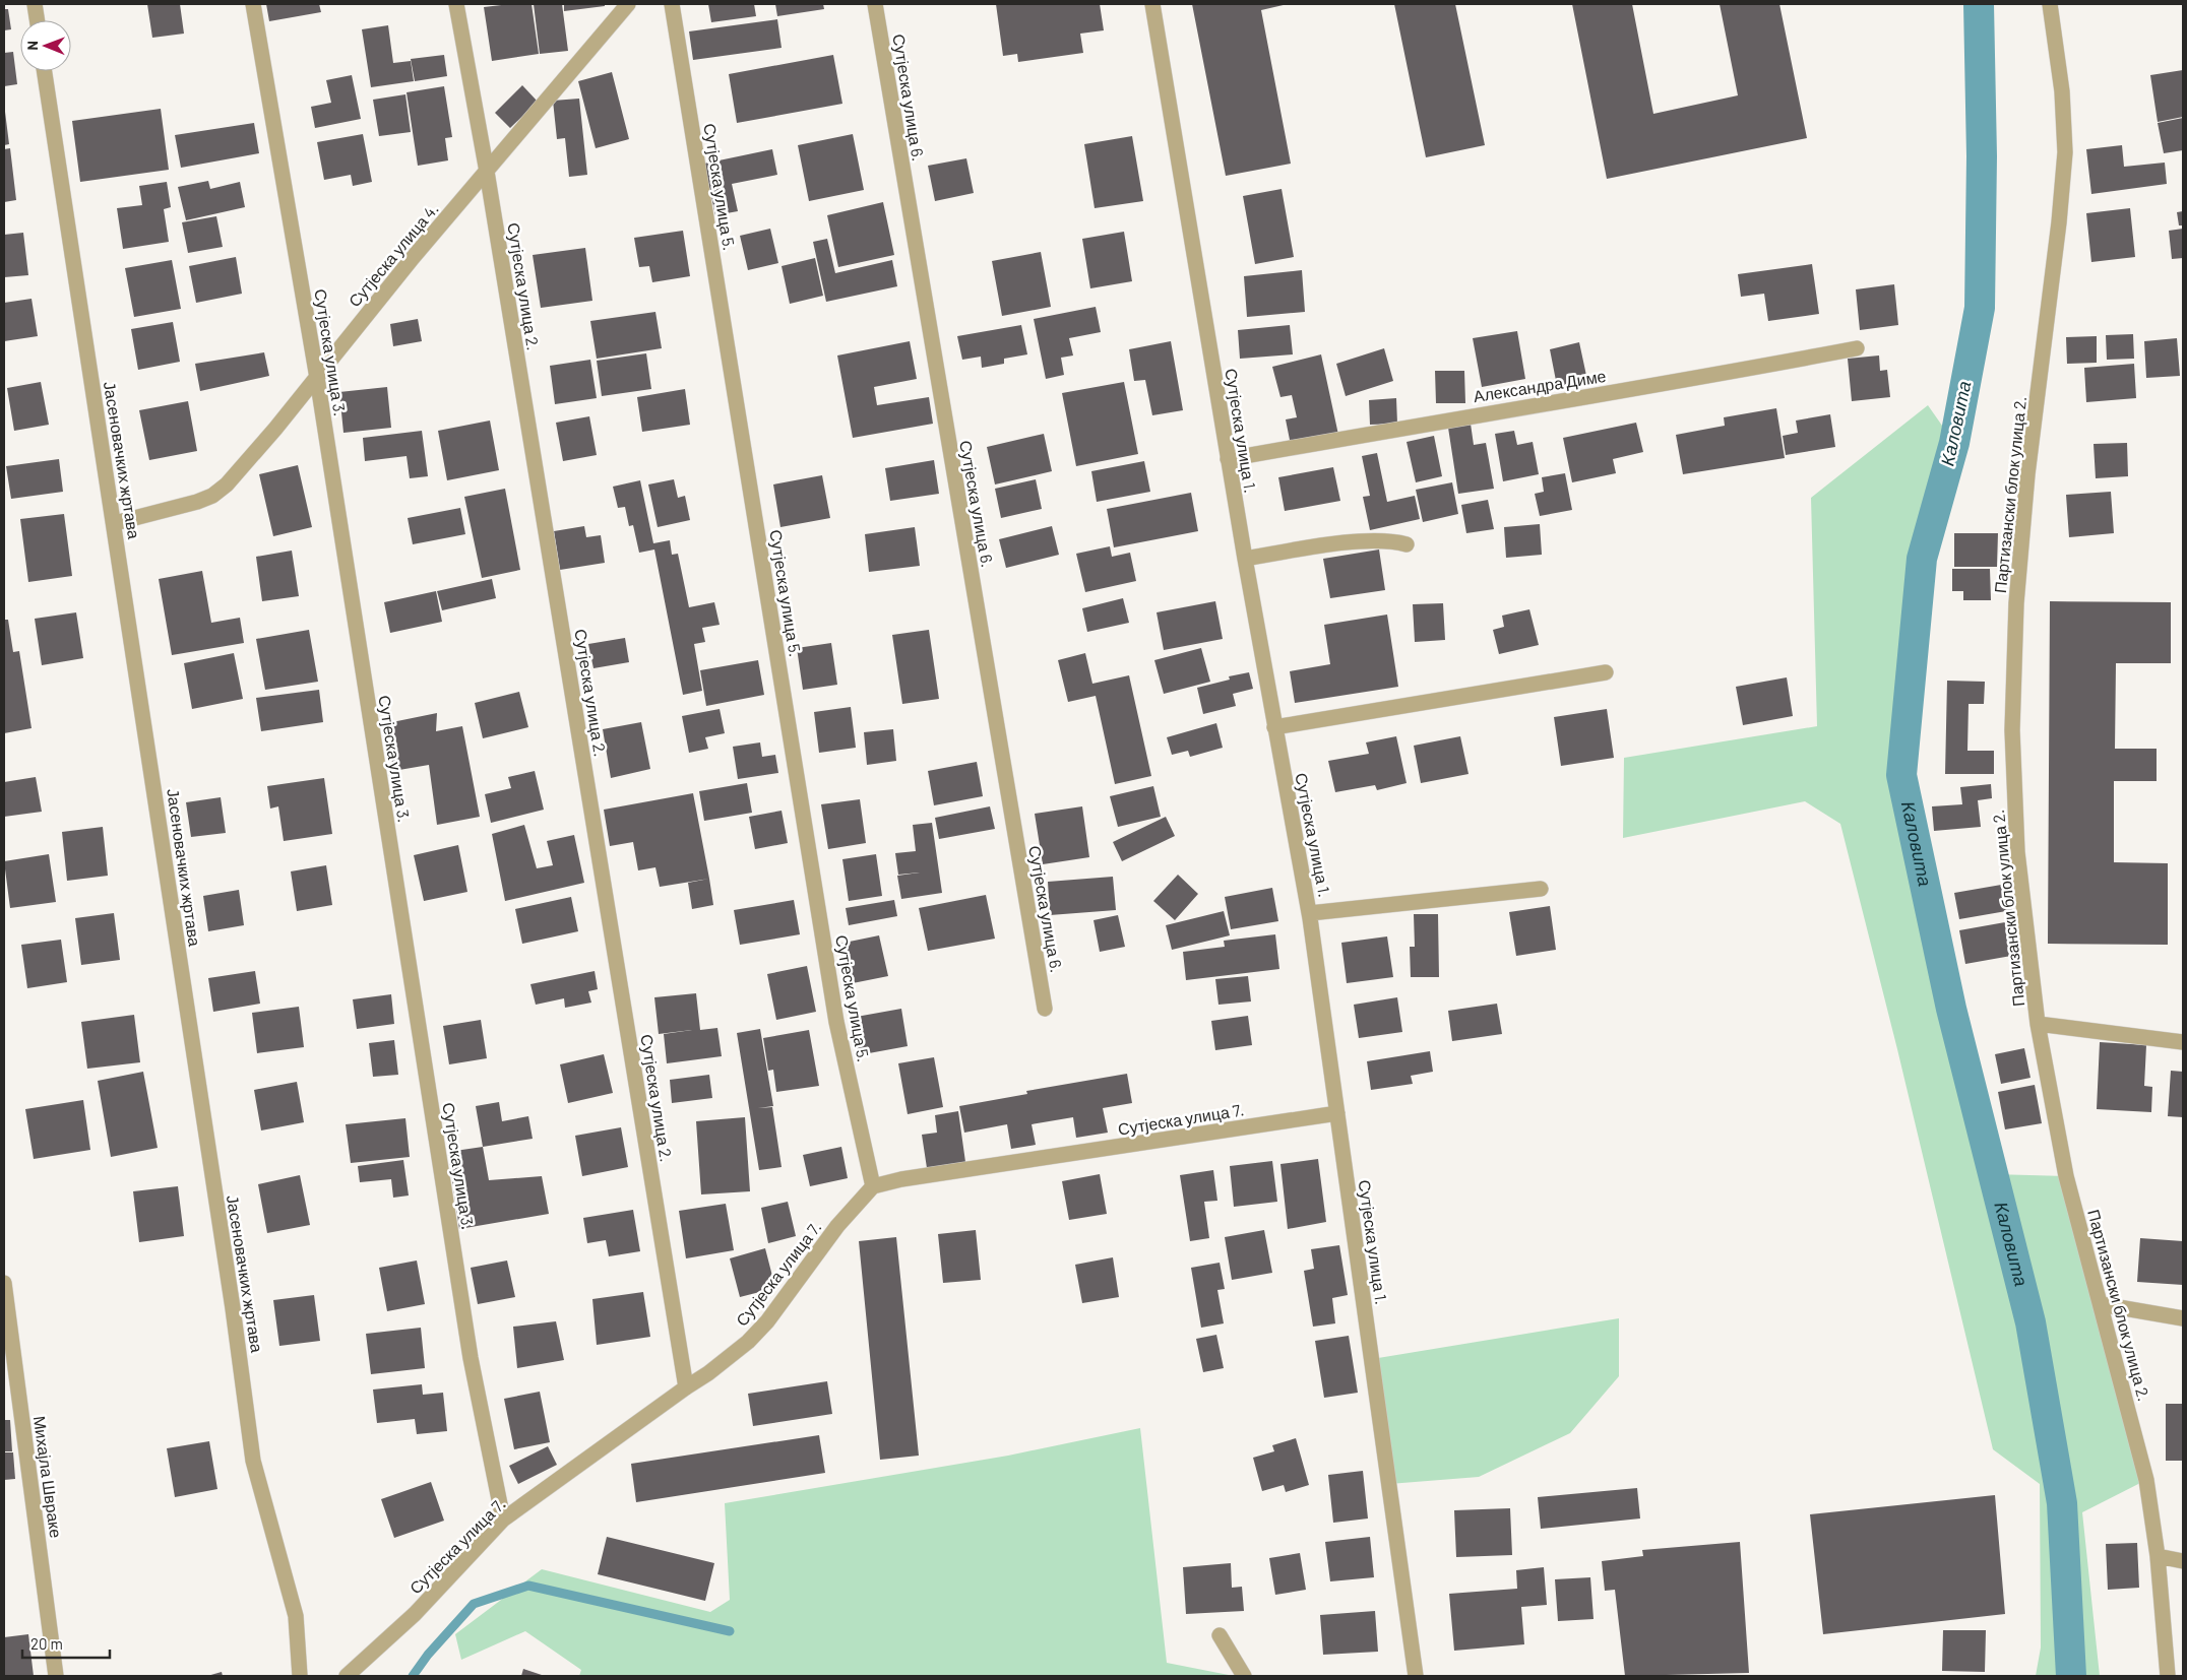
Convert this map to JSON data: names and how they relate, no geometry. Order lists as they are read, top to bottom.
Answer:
{
  "streets": {
    "street": [
      "Сутјеска улица 6.",
      "Сутјеска улица 5.",
      "Сутјеска улица 4.",
      "Сутјеска улица 2.",
      "Сутјеска улица 3.",
      "Александра Диме",
      "Сутјеска улица 1.",
      "Јасеновачких жртава",
      "Партизански блок улица 2.",
      "Сутјеска улица 7.",
      "Михајла Швраке"
    ]
  },
  "crossings": [
    ["Сутјеска улица 5.", "Сутјеска улица 7."],
    ["Сутјеска улица 4.", "Сутјеска улица 2."],
    ["Сутјеска улица 4.", "Сутјеска улица 3."],
    ["Сутјеска улица 4.", "Јасеновачких жртава"],
    ["Сутјеска улица 2.", "Сутјеска улица 7."],
    ["Сутјеска улица 3.", "Сутјеска улица 7."],
    ["Александра Диме", "Сутјеска улица 1."],
    ["Сутјеска улица 1.", "Сутјеска улица 7."]
  ],
  "water": ["Каловита"],
  "scale_bar": "20 m",
  "north": "left"
}
